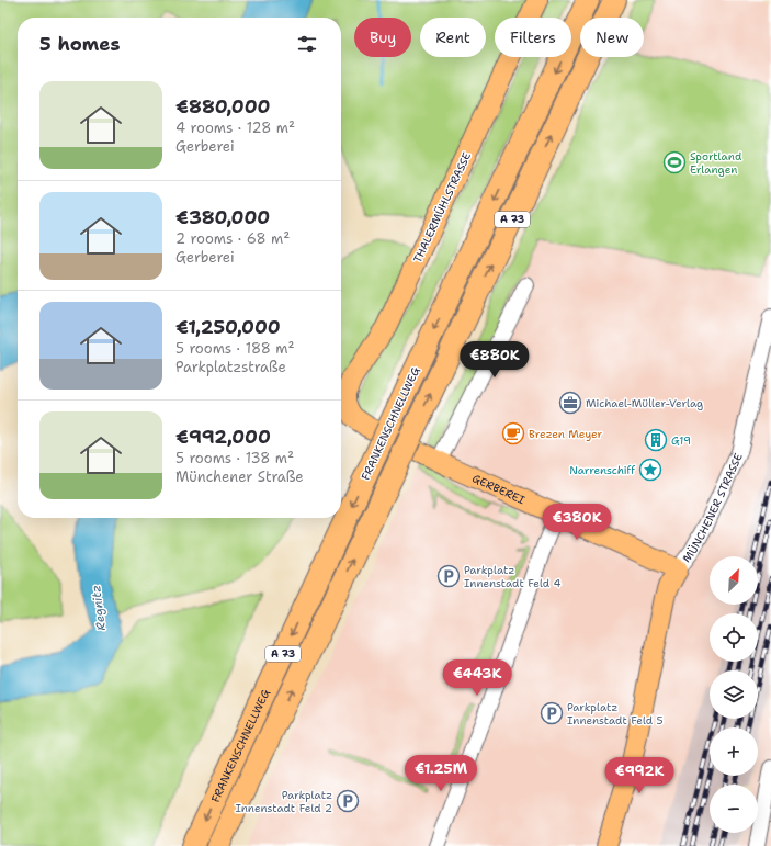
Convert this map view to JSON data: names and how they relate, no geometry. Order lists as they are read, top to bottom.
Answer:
{
  "streets": {
    "highway": ["A 73", "FRANKENSCHNELLWEG"],
    "main road": ["THALERMÜHLSTRASSE", "GERBEREI", "MÜNCHENER STRASSE"]
  },
  "crossings": [
    ["THALERMÜHLSTRASSE", "GERBEREI"],
    ["GERBEREI", "MÜNCHENER STRASSE"]
  ],
  "water": ["Regnitz"],
  "places": {
    "sports": ["Sportland Erlangen"],
    "office": ["Michael-Müller-Verlag"],
    "cafe": ["Brezen Meyer"],
    "building": ["G19"],
    "place": ["Narrenschiff"],
    "parking": ["Parkplatz Innenstadt Feld 4", "Parkplatz Innenstadt Feld 5", "Parkplatz Innenstadt Feld 2"]
  },
  "north": "top right",
  "page": {
    "chip": [
      "Buy",
      "Rent",
      "Filters",
      "New"
    ],
    "heading": "5 homes",
    "list": [
      {
        "name": "€880,000",
        "note": "4 rooms · 128 m² · Gerberei"
      },
      {
        "name": "€380,000",
        "note": "2 rooms · 68 m² · Gerberei"
      },
      {
        "name": "€1,250,000",
        "note": "5 rooms · 188 m² · Parkplatzstraße"
      },
      {
        "name": "€992,000",
        "note": "5 rooms · 138 m² · Münchener Straße"
      }
    ],
    "price": [
      "€880K",
      "€380K",
      "€443K",
      "€1.25M",
      "€992K"
    ],
    "map_buttons": ["+", "−"]
  }
}
